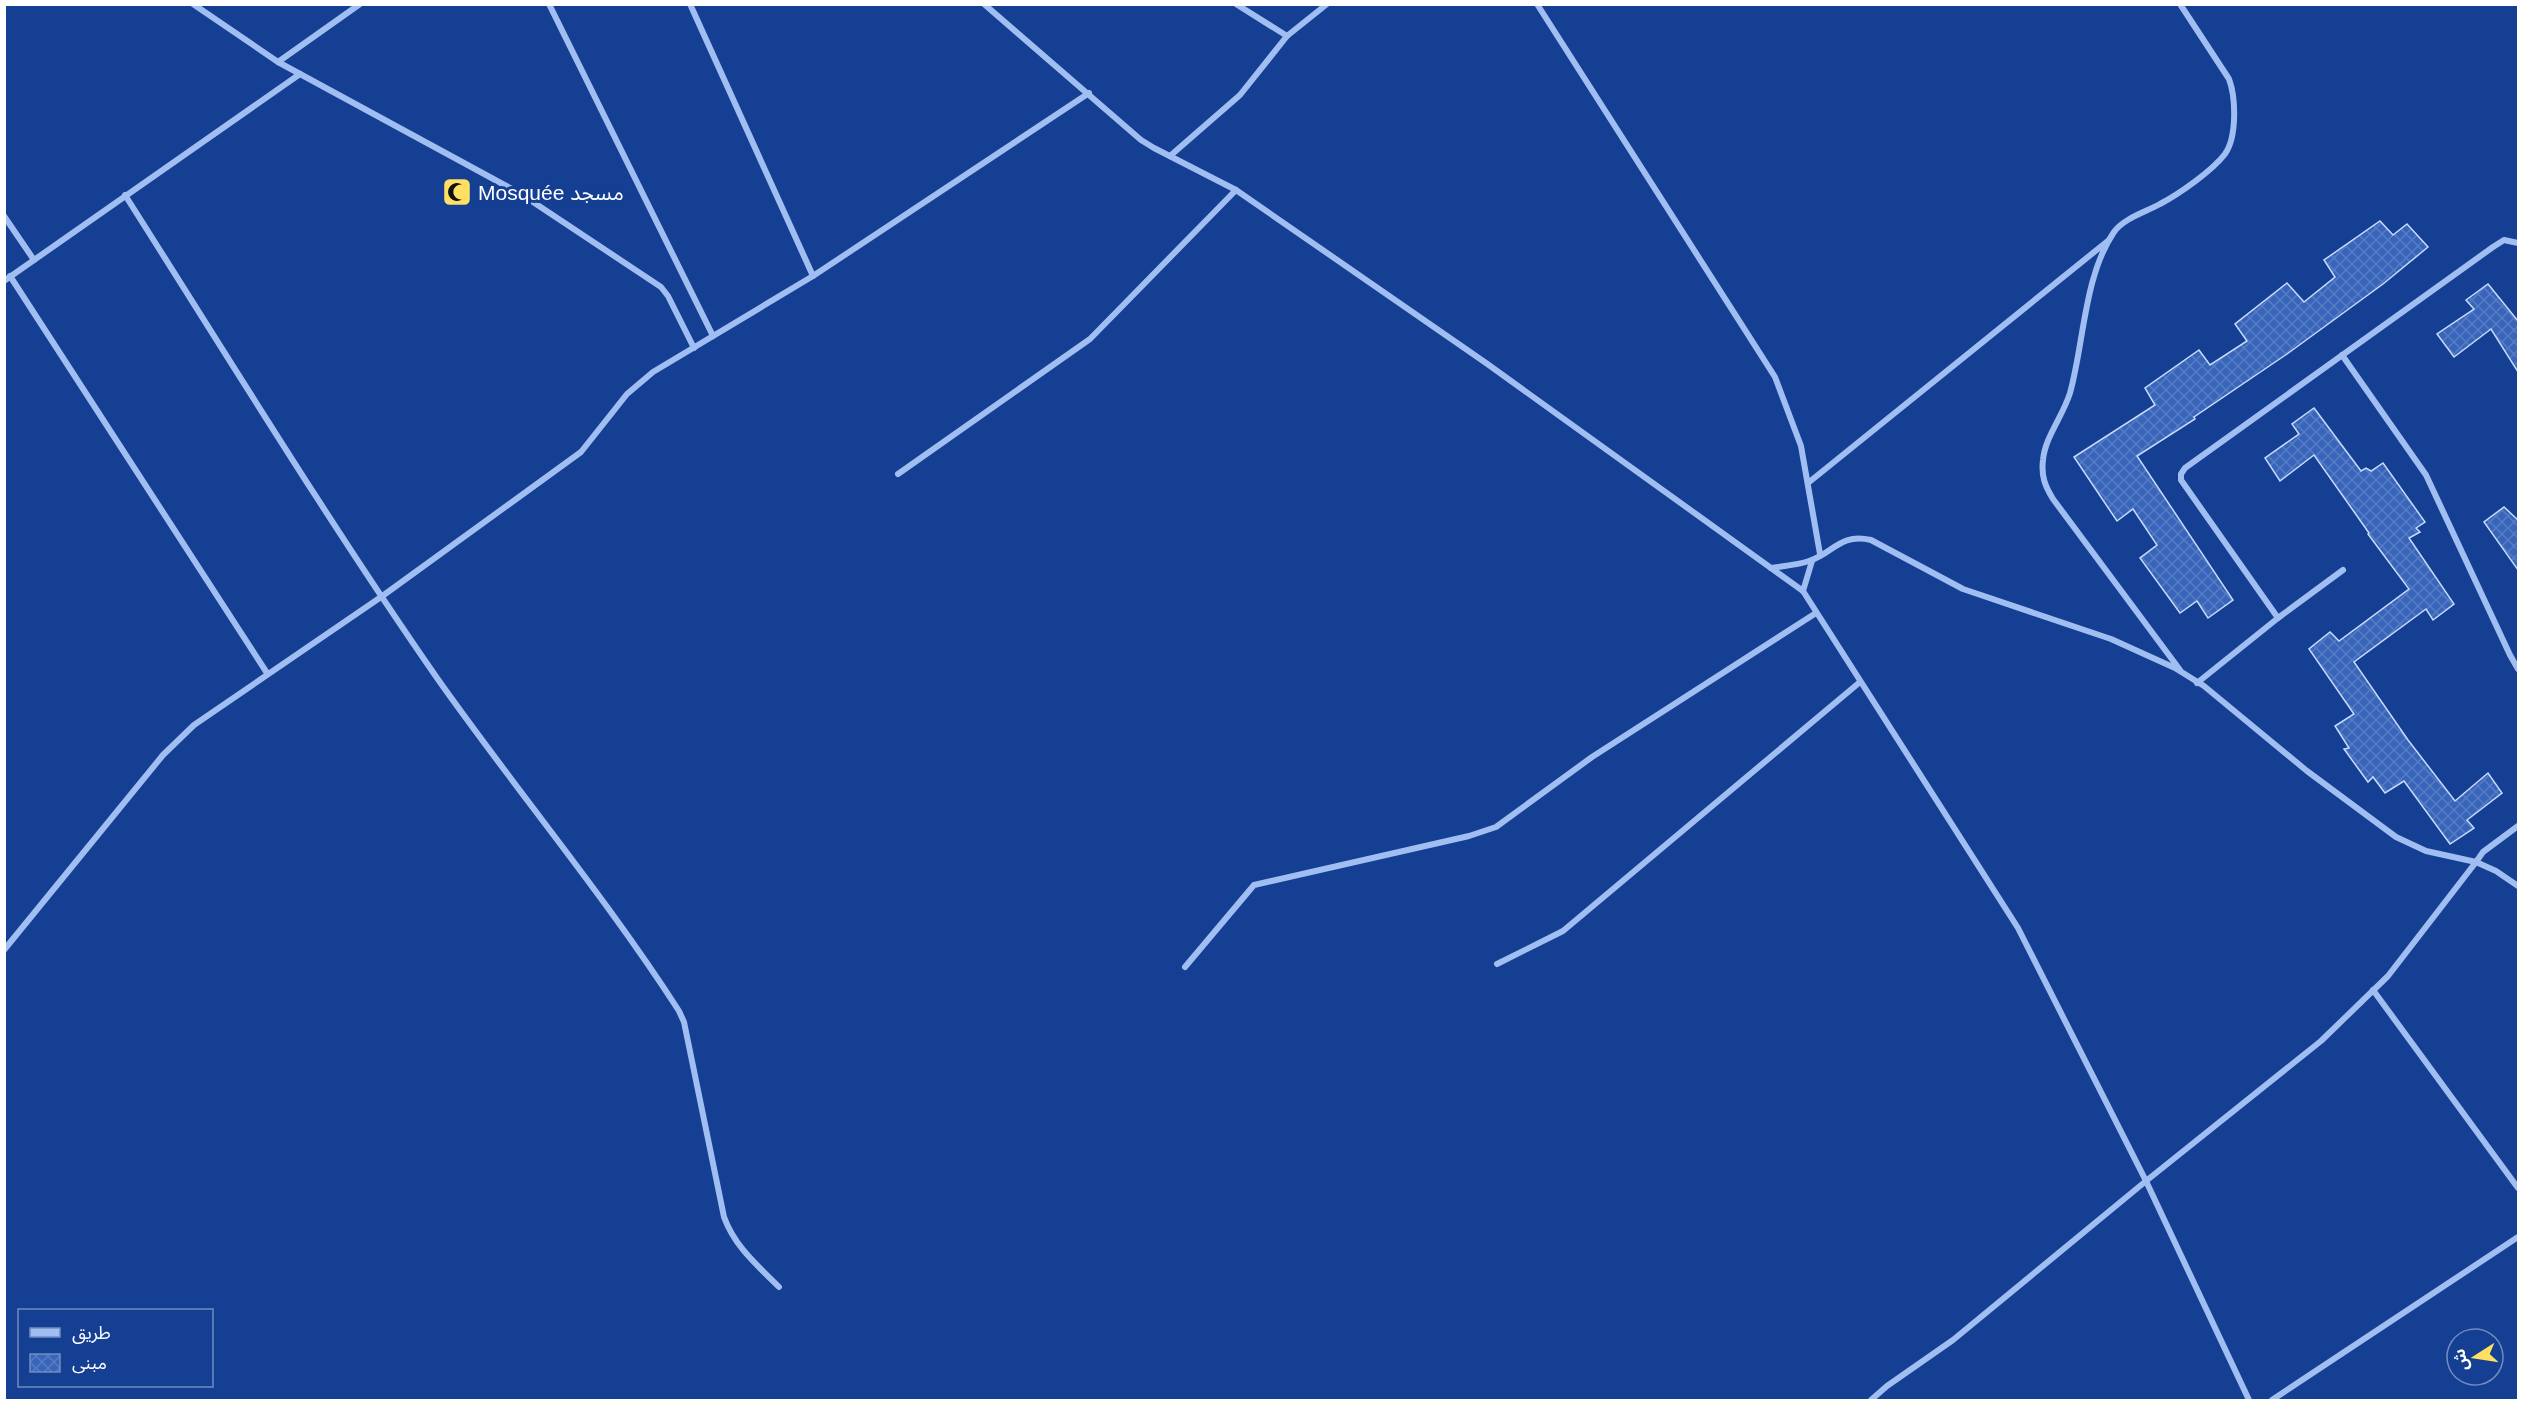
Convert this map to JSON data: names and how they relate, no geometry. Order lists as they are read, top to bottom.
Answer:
{
  "places": {
    "mosque": ["Mosquée مسجد"]
  },
  "legend": ["طريق", "مبنى"],
  "north": "left"
}
